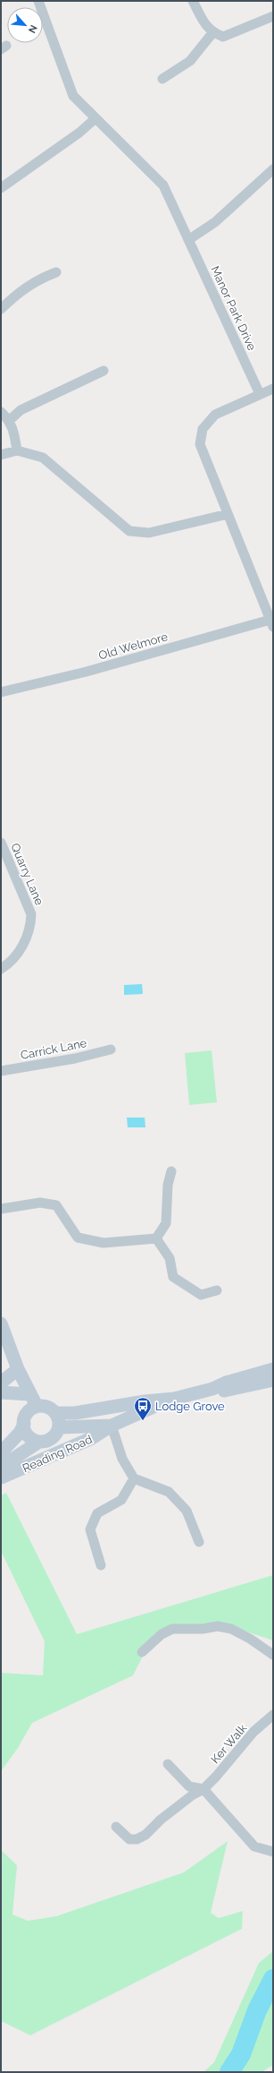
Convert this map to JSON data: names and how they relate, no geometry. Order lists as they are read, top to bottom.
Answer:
{
  "streets": {
    "main road": ["Reading Road"],
    "street": [
      "Manor Park Drive",
      "Old Welmore",
      "Quarry Lane",
      "Carrick Lane",
      "Ker Walk"
    ]
  },
  "places": {
    "bus stop": ["Lodge Grove"]
  },
  "north": "bottom right"
}
